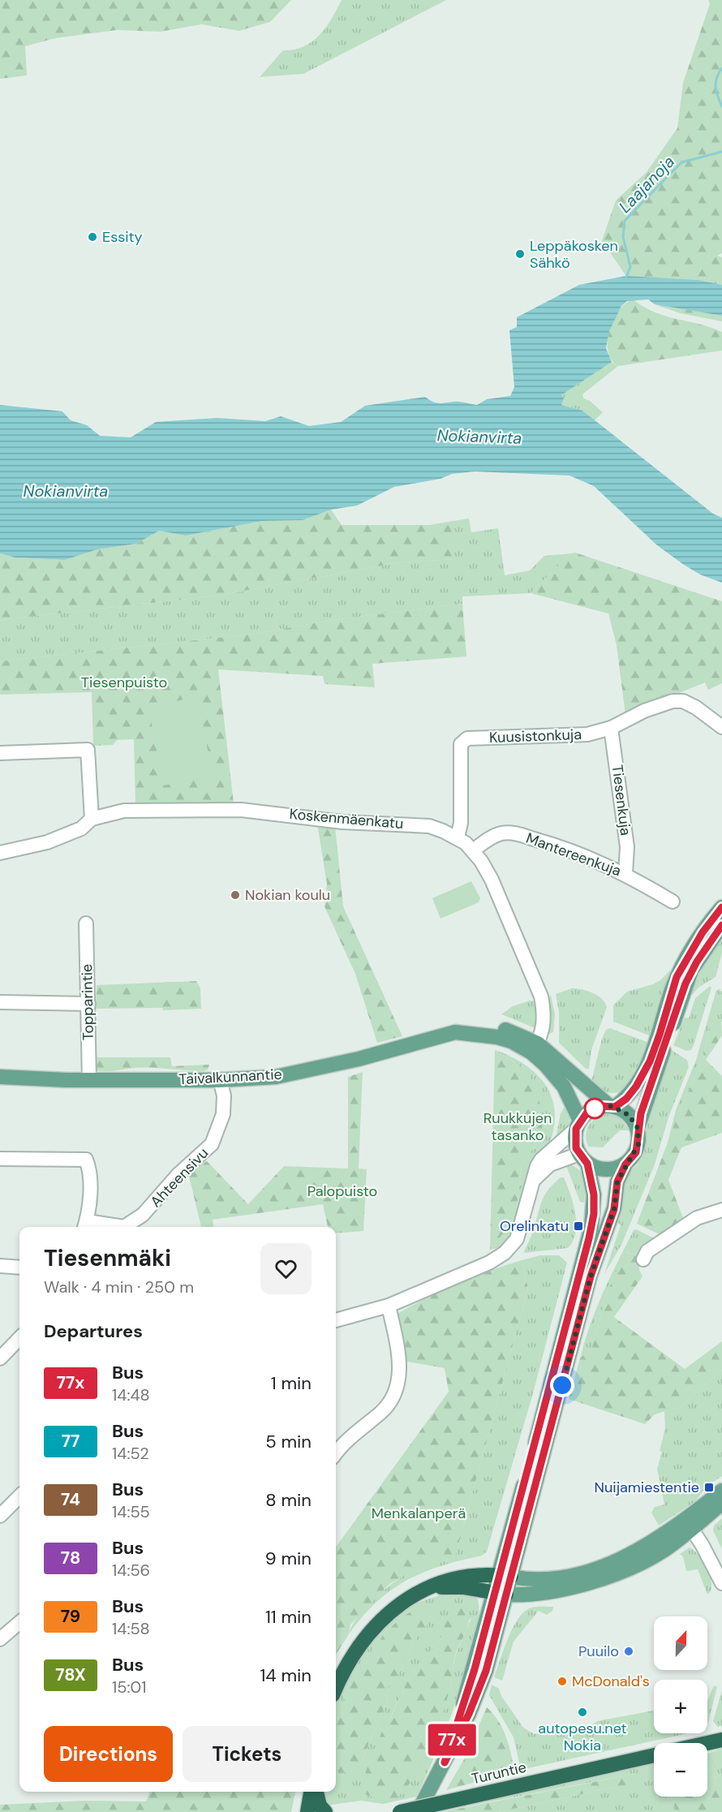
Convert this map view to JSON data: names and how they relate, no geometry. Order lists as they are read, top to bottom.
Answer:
{
  "streets": {
    "highway": ["Turuntie"],
    "main road": ["Taivalkunnantie"],
    "street": [
      "Kuusistonkuja",
      "Tiesenkuja",
      "Koskenmäenkatu",
      "Mantereenkuja",
      "Topparintie",
      "Ahteensivu"
    ]
  },
  "crossings": [
    ["Kuusistonkuja", "Tiesenkuja"],
    ["Kuusistonkuja", "Koskenmäenkatu"],
    ["Tiesenkuja", "Mantereenkuja"],
    ["Koskenmäenkatu", "Mantereenkuja"],
    ["Koskenmäenkatu", "Taivalkunnantie"],
    ["Topparintie", "Taivalkunnantie"],
    ["Taivalkunnantie", "Ahteensivu"]
  ],
  "water": ["Laajanoja", "Nokianvirta"],
  "parks": [
    "Tiesenpuisto",
    "Ruukkujen tasanko",
    "Palopuisto",
    "Menkalanperä"
  ],
  "places": {
    "other": [
      "Essity",
      "Leppäkosken Sähkö",
      "Nokian koulu",
      "Puuilo",
      "McDonald's",
      "autopesu.net Nokia"
    ],
    "transit": ["Orelinkatu", "Nuijamiestentie"]
  },
  "lines": ["bus line 77x"],
  "north": "top",
  "page": {
    "on_map": "77x",
    "heading": [
      ["Tiesenmäki", "Walk · 4 min · 250 m"],
      "Departures"
    ],
    "list": [
      {
        "mark": "77x",
        "name": "Bus",
        "note": "14:48",
        "value": "1 min"
      },
      {
        "mark": "77",
        "name": "Bus",
        "note": "14:52",
        "value": "5 min"
      },
      {
        "mark": "74",
        "name": "Bus",
        "note": "14:55",
        "value": "8 min"
      },
      {
        "mark": "78",
        "name": "Bus",
        "note": "14:56",
        "value": "9 min"
      },
      {
        "mark": "79",
        "name": "Bus",
        "note": "14:58",
        "value": "11 min"
      },
      {
        "mark": "78X",
        "name": "Bus",
        "note": "15:01",
        "value": "14 min"
      }
    ],
    "map_buttons": ["+", "−"],
    "buttons": ["Directions", "Tickets"]
  }
}
